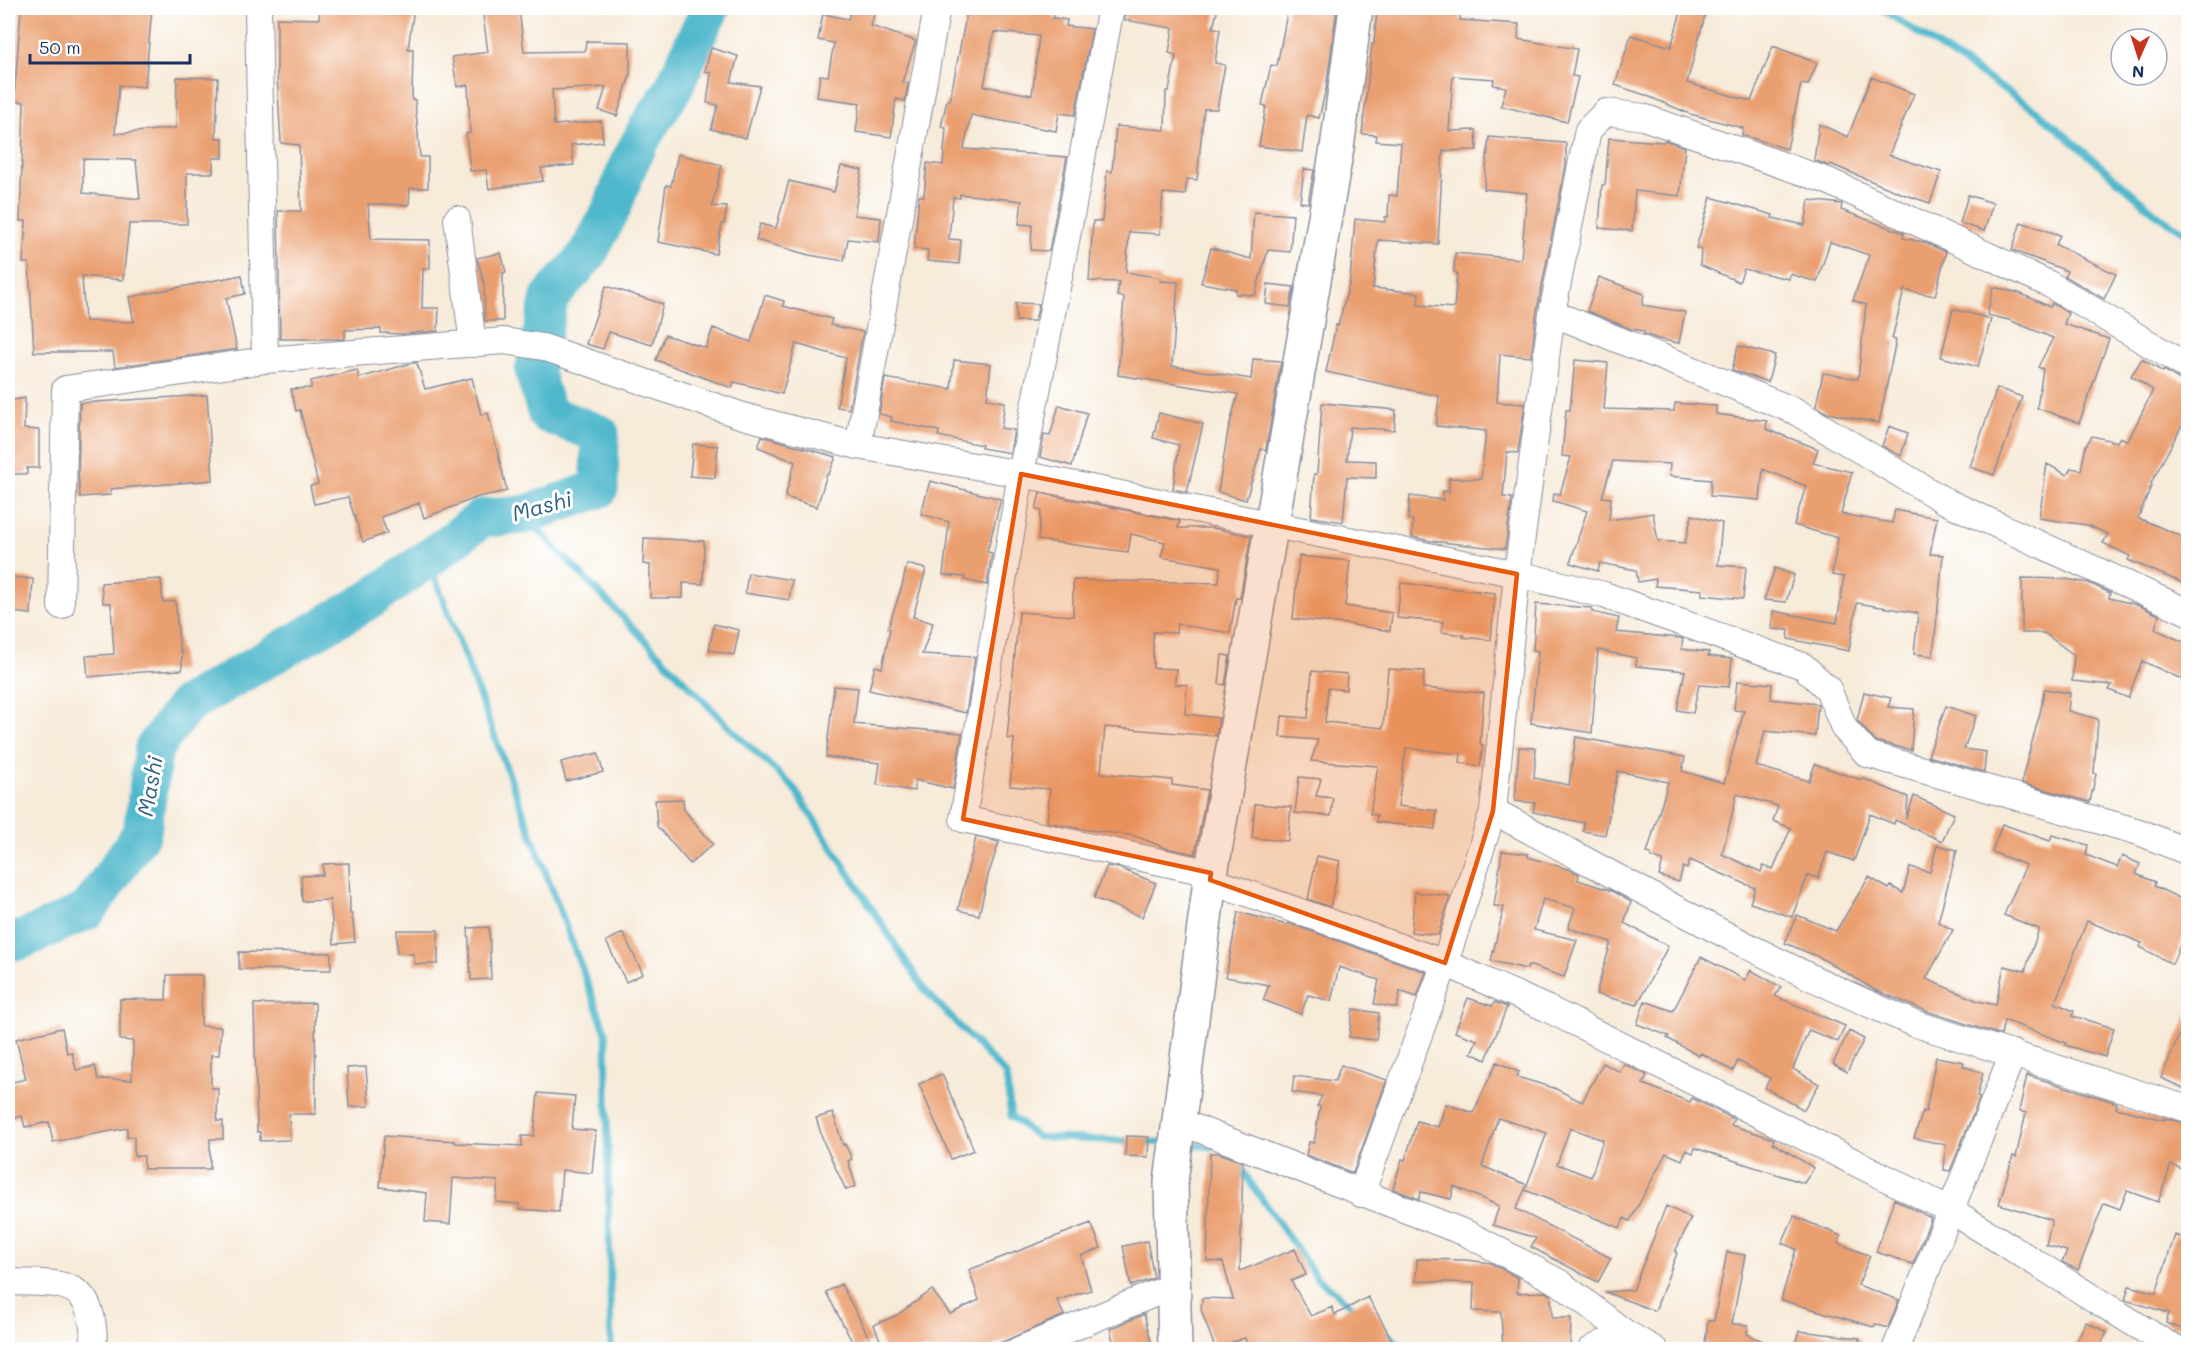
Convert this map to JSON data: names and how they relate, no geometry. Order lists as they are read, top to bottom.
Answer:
{
  "water": ["Mashi"],
  "scale_bar": "50 m",
  "north": "bottom"
}
